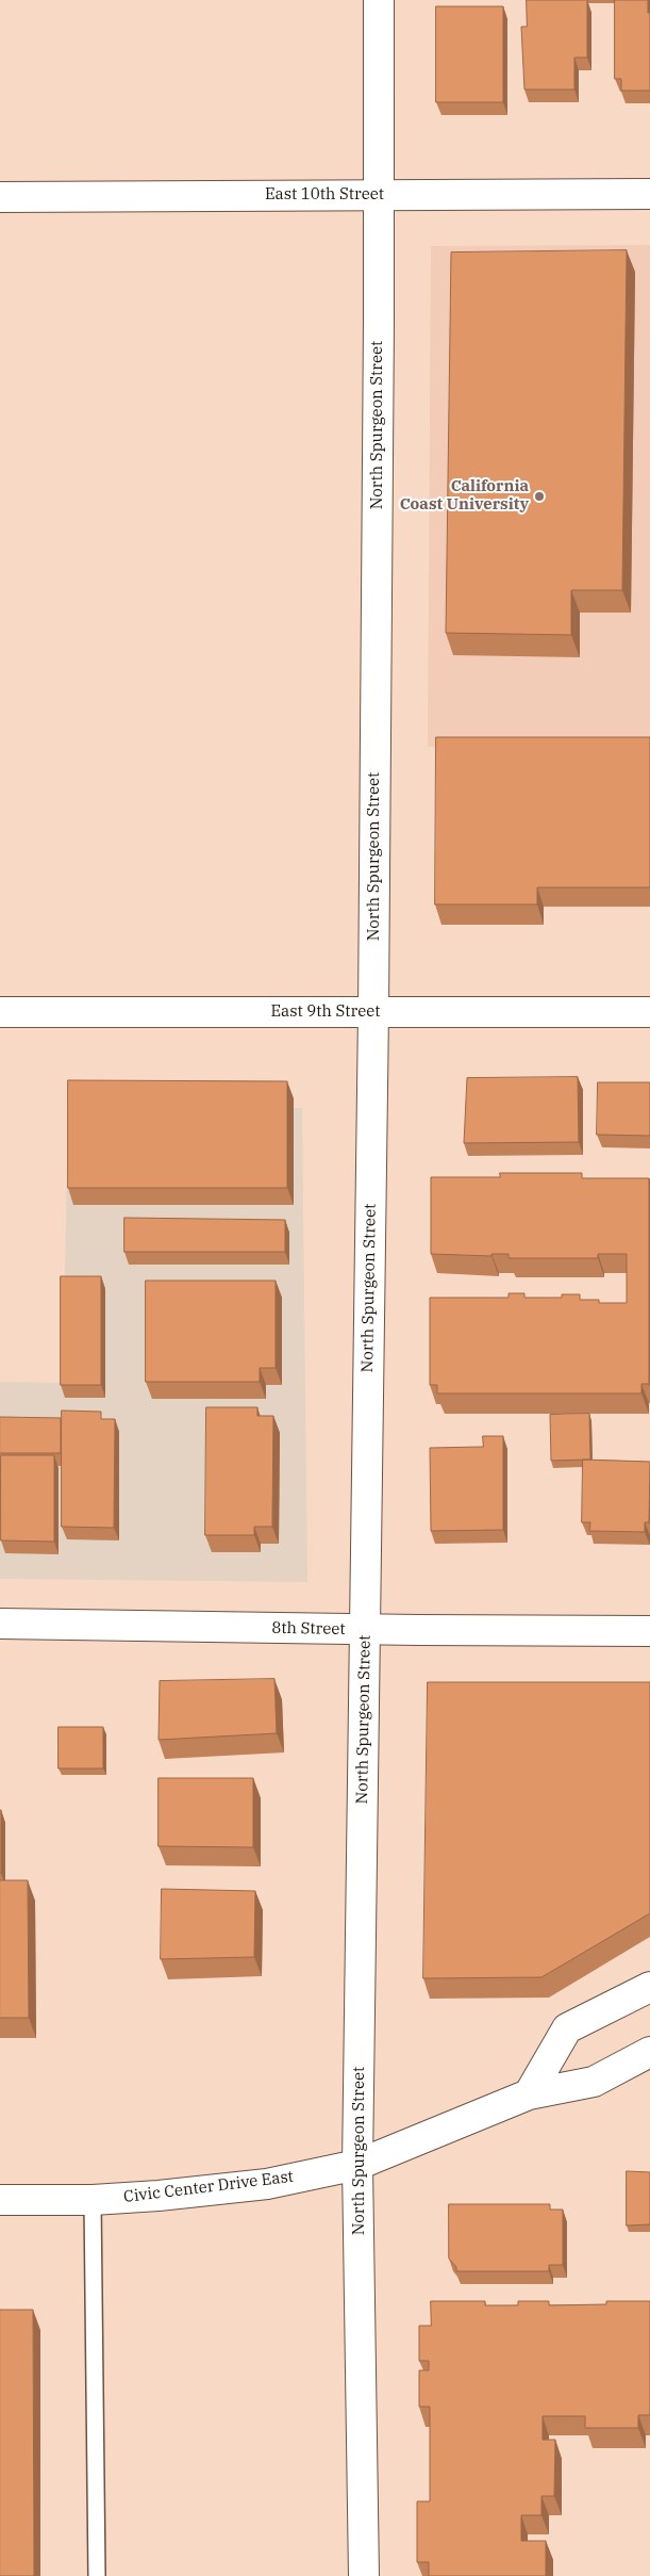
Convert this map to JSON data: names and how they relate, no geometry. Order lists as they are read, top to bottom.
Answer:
{
  "streets": {
    "street": [
      "East 10th Street",
      "North Spurgeon Street",
      "East 9th Street",
      "8th Street",
      "Civic Center Drive East"
    ]
  },
  "crossings": [
    ["East 10th Street", "North Spurgeon Street"],
    ["North Spurgeon Street", "East 9th Street"],
    ["North Spurgeon Street", "8th Street"],
    ["North Spurgeon Street", "Civic Center Drive East"]
  ],
  "places": ["California Coast University"]
}
